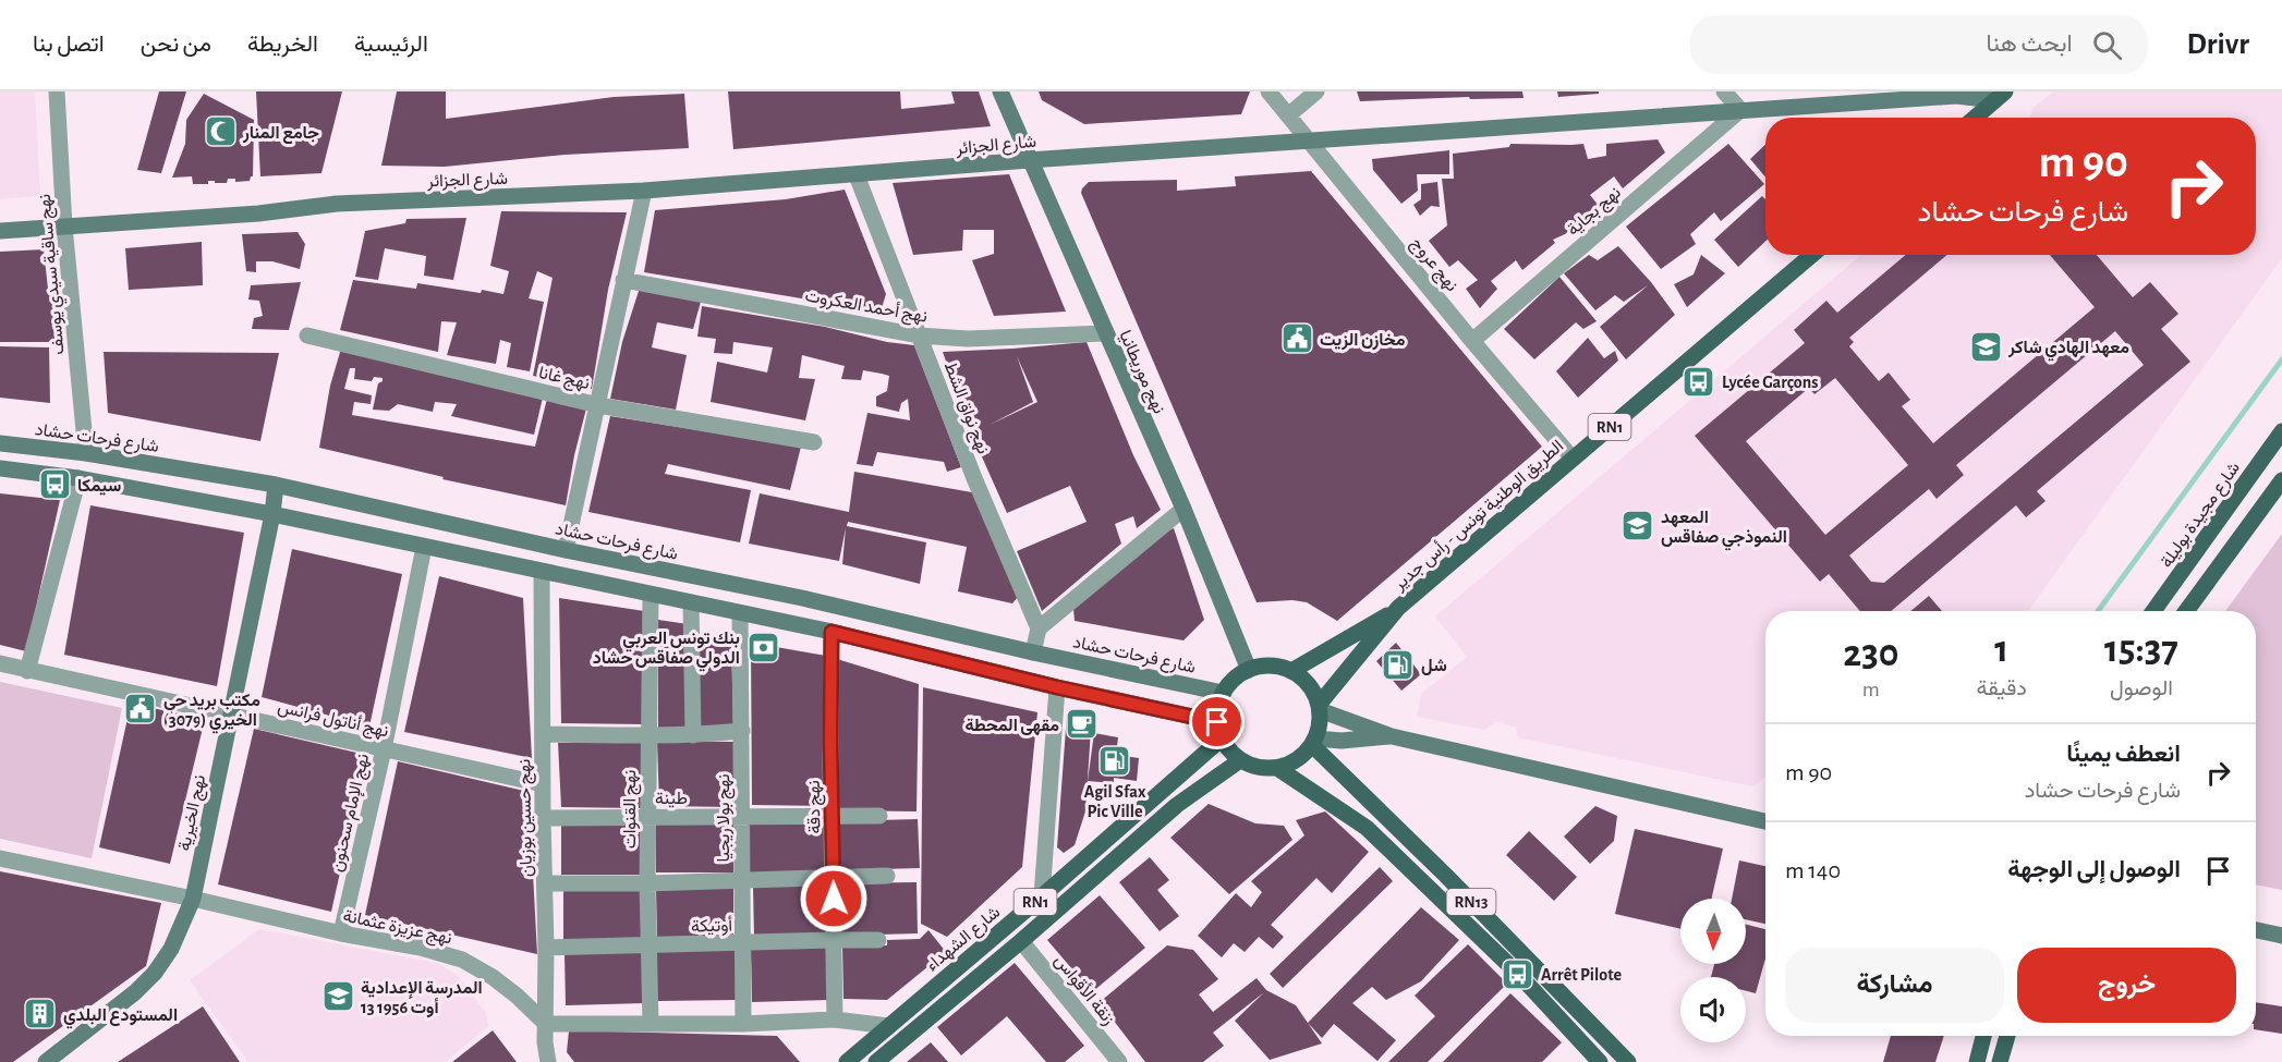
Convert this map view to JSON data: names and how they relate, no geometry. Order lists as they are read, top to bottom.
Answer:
{
  "streets": {
    "main road": [
      "RN1",
      "الطريق الوطنية تونس - رأس جدير",
      "شارع مجيدة بوليلة",
      "RN13",
      "شارع الشهداء"
    ],
    "street": [
      "شارع الجزائر",
      "نهج بجاية",
      "نهج عروج",
      "نهج ساقية سيدي يوسف",
      "نهج أحمد العكروت",
      "نهج موريطانيا",
      "نهج غانا",
      "نهج نواق الشط",
      "شارع فرحات حشاد",
      "نهج أناتول فرانس",
      "طينة",
      "نهج دقة",
      "نهج القنوات",
      "نهج الخيرية",
      "نهج الإمام سحنون",
      "نهج حسين بوزيان",
      "نهج بولا ريجيا",
      "أوتيكة",
      "نهج عزيزة عثمانة",
      "زنقة الأقواس"
    ]
  },
  "crossings": [
    ["شارع الجزائر", "نهج بجاية"],
    ["شارع الجزائر", "نهج عروج"],
    ["شارع الجزائر", "نهج ساقية سيدي يوسف"],
    ["شارع الجزائر", "نهج موريطانيا"],
    ["شارع الجزائر", "نهج نواق الشط"],
    ["نهج بجاية", "نهج عروج"],
    ["نهج عروج", "الطريق الوطنية تونس - رأس جدير"],
    ["نهج ساقية سيدي يوسف", "شارع فرحات حشاد"],
    ["نهج أحمد العكروت", "نهج موريطانيا"],
    ["نهج أحمد العكروت", "نهج نواق الشط"],
    ["نهج موريطانيا", "RN1"],
    ["نهج موريطانيا", "شارع فرحات حشاد"],
    ["نهج موريطانيا", "الطريق الوطنية تونس - رأس جدير"],
    ["نهج موريطانيا", "RN13"],
    ["نهج موريطانيا", "شارع الشهداء"],
    ["RN1", "شارع فرحات حشاد"],
    ["RN1", "الطريق الوطنية تونس - رأس جدير"],
    ["RN1", "RN13"],
    ["RN1", "شارع الشهداء"],
    ["RN1", "زنقة الأقواس"],
    ["شارع فرحات حشاد", "الطريق الوطنية تونس - رأس جدير"],
    ["شارع فرحات حشاد", "نهج الخيرية"],
    ["شارع فرحات حشاد", "RN13"],
    ["شارع فرحات حشاد", "شارع الشهداء"],
    ["الطريق الوطنية تونس - رأس جدير", "RN13"],
    ["الطريق الوطنية تونس - رأس جدير", "شارع الشهداء"],
    ["نهج أناتول فرانس", "نهج الخيرية"],
    ["نهج أناتول فرانس", "نهج الإمام سحنون"],
    ["نهج أناتول فرانس", "نهج حسين بوزيان"],
    ["طينة", "نهج دقة"],
    ["طينة", "نهج القنوات"],
    ["طينة", "نهج حسين بوزيان"],
    ["طينة", "نهج بولا ريجيا"],
    ["نهج دقة", "أوتيكة"],
    ["نهج القنوات", "أوتيكة"],
    ["نهج الخيرية", "نهج عزيزة عثمانة"],
    ["نهج الإمام سحنون", "نهج عزيزة عثمانة"],
    ["نهج حسين بوزيان", "أوتيكة"],
    ["نهج حسين بوزيان", "نهج عزيزة عثمانة"],
    ["نهج بولا ريجيا", "أوتيكة"],
    ["RN13", "شارع الشهداء"]
  ],
  "places": {
    "mosque": ["جامع المنار"],
    "public building": ["مخازن الزيت", "مكتب بريد حي الخيري (3079)"],
    "school or university": ["معهد الهادي شاكر", "المعهد النموذجي صفاقس", "المدرسة الإعدادية 13 أوت 1956"],
    "bus stop": ["Lycée Garçons", "سيمكا", "Arrêt Pilote"],
    "bank": ["بنك تونس العربي الدولي صفاقس حشاد"],
    "fuel station": ["شل", "Agil Sfax Pic Ville"],
    "cafe": ["مقهى المحطة"],
    "building": ["المستودع البلدي"]
  },
  "north": "bottom",
  "page": {
    "header": "Drivr",
    "search": "ابحث هنا",
    "nav": [
      "الرئيسية",
      "الخريطة",
      "من نحن",
      "اتصل بنا"
    ],
    "turn": ["90 m", "شارع فرحات حشاد"],
    "eta": [
      "15:37",
      "الوصول",
      "1",
      "دقيقة",
      "230",
      "m"
    ],
    "list": [
      {
        "name": "انعطف يمينًا",
        "note": "شارع فرحات حشاد",
        "value": "90 m"
      },
      {
        "name": "الوصول إلى الوجهة",
        "value": "140 m"
      }
    ],
    "buttons": ["خروج", "مشاركة"]
  }
}
